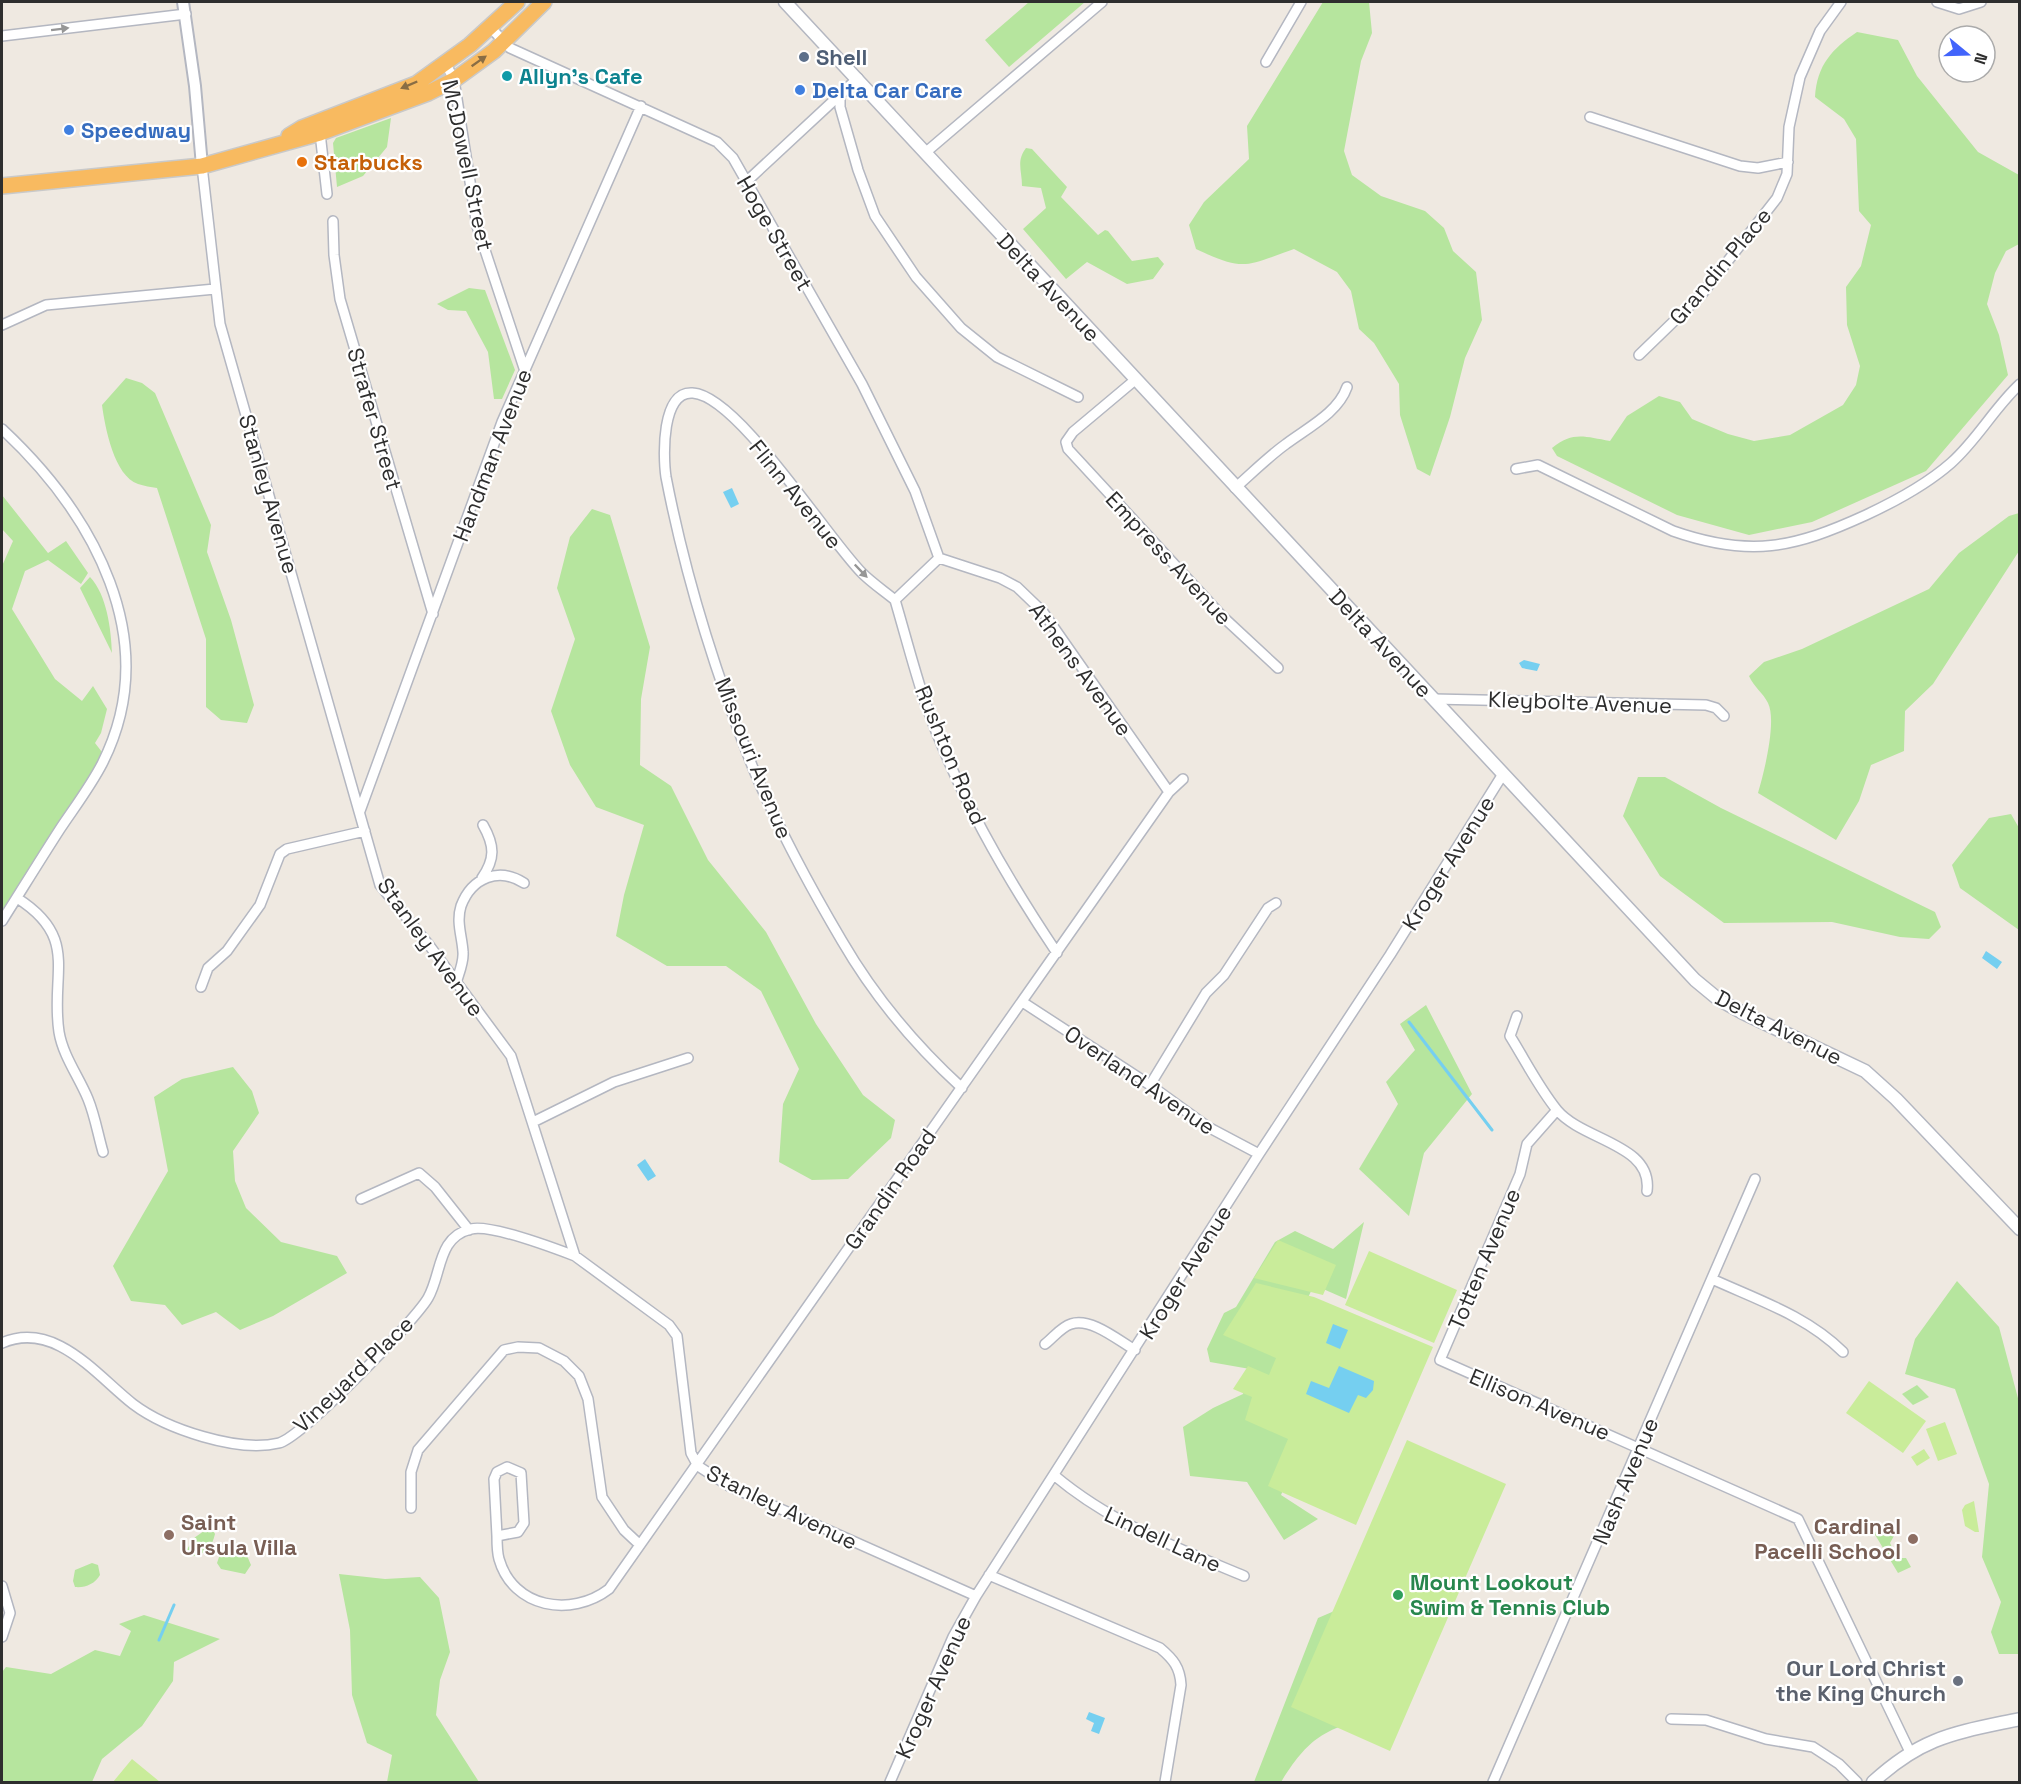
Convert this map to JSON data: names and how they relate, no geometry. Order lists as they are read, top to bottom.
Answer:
{
  "streets": {
    "main road": ["Delta Avenue"],
    "street": [
      "McDowell Street",
      "Hoge Street",
      "Grandin Place",
      "Strafer Street",
      "Handman Avenue",
      "Stanley Avenue",
      "Flinn Avenue",
      "Empress Avenue",
      "Athens Avenue",
      "Kleybolte Avenue",
      "Rushton Road",
      "Missouri Avenue",
      "Kroger Avenue",
      "Overland Avenue",
      "Grandin Road",
      "Totten Avenue",
      "Vineyard Place",
      "Ellison Avenue",
      "Nash Avenue",
      "Lindell Lane"
    ]
  },
  "crossings": [
    ["McDowell Street", "Handman Avenue"],
    ["Hoge Street", "Handman Avenue"],
    ["Hoge Street", "Athens Avenue"],
    ["Delta Avenue", "Empress Avenue"],
    ["Delta Avenue", "Kleybolte Avenue"],
    ["Delta Avenue", "Kroger Avenue"],
    ["Strafer Street", "Handman Avenue"],
    ["Handman Avenue", "Stanley Avenue"],
    ["Stanley Avenue", "Kroger Avenue"],
    ["Stanley Avenue", "Grandin Road"],
    ["Flinn Avenue", "Rushton Road"],
    ["Flinn Avenue", "Missouri Avenue"],
    ["Athens Avenue", "Grandin Road"],
    ["Rushton Road", "Grandin Road"],
    ["Missouri Avenue", "Grandin Road"],
    ["Kroger Avenue", "Overland Avenue"],
    ["Kroger Avenue", "Lindell Lane"],
    ["Overland Avenue", "Grandin Road"],
    ["Totten Avenue", "Ellison Avenue"],
    ["Ellison Avenue", "Nash Avenue"]
  ],
  "one_way": ["Flinn Avenue"],
  "places": [
    "Shell",
    "Allyn's Cafe",
    "Delta Car Care",
    "Speedway",
    "Starbucks",
    "Saint Ursula Villa",
    "Cardinal Pacelli School",
    "Mount Lookout Swim & Tennis Club",
    "Our Lord Christ the King Church"
  ],
  "north": "right"
}
